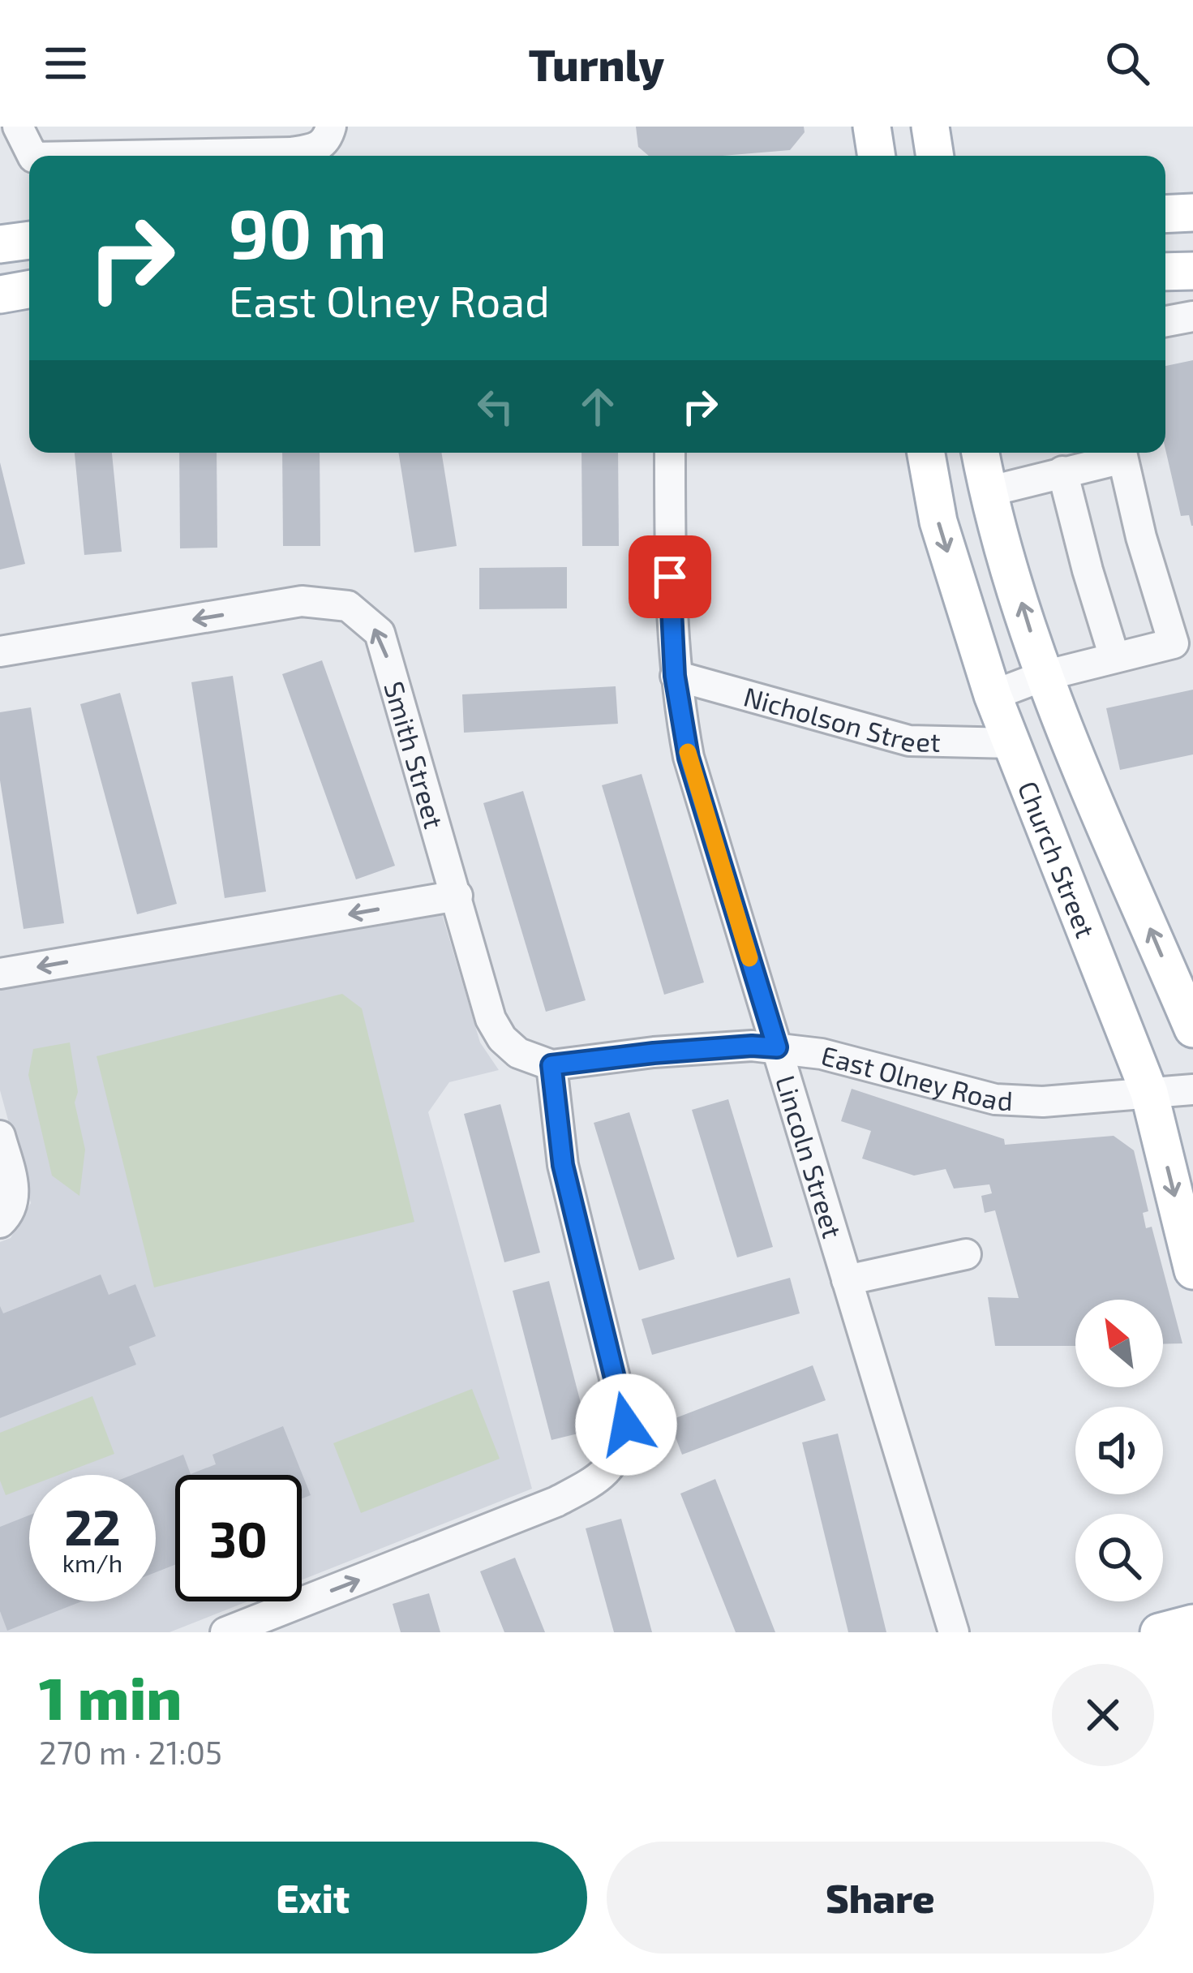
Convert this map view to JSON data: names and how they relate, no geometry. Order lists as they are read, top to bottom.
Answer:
{
  "streets": {
    "main road": ["Church Street"],
    "street": [
      "Nicholson Street",
      "Smith Street",
      "East Olney Road",
      "Lincoln Street"
    ]
  },
  "crossings": [
    ["Nicholson Street", "Church Street"],
    ["Nicholson Street", "Lincoln Street"],
    ["Smith Street", "East Olney Road"],
    ["Church Street", "East Olney Road"],
    ["East Olney Road", "Lincoln Street"]
  ],
  "north": "top left",
  "page": {
    "header": "Turnly",
    "turn": ["90 m", "East Olney Road"],
    "speed": "22 km/h",
    "limit": "30",
    "heading": ["1 min", "270 m · 21:05"],
    "buttons": ["Exit", "Share"]
  }
}
